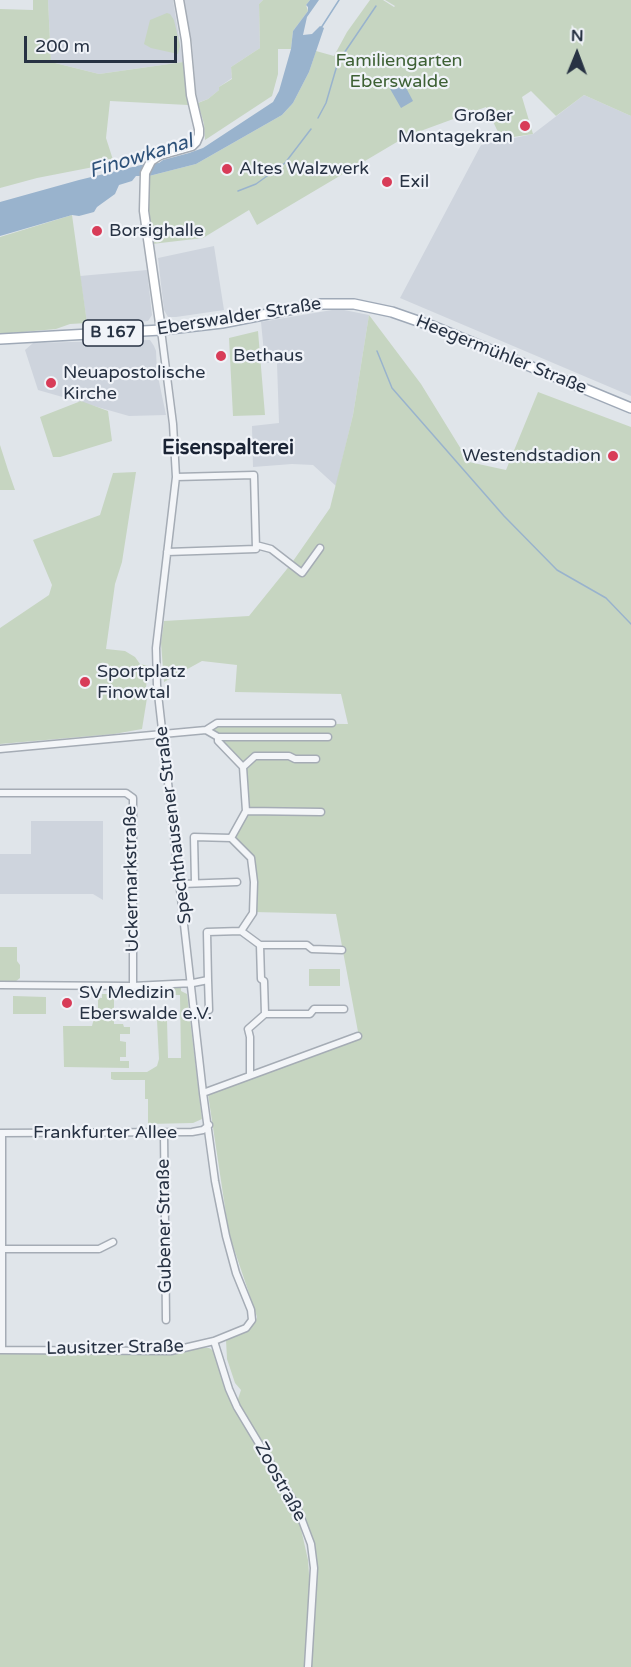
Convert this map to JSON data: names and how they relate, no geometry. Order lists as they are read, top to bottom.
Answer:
{
  "streets": {
    "main road": ["Eberswalder Straße", "B 167", "Heegermühler Straße"],
    "street": [
      "Spechthausener Straße",
      "Uckermarkstraße",
      "Frankfurter Allee",
      "Gubener Straße",
      "Lausitzer Straße",
      "Zoostraße"
    ]
  },
  "crossings": [
    ["Eberswalder Straße", "Heegermühler Straße"],
    ["Eberswalder Straße", "Spechthausener Straße"],
    ["Spechthausener Straße", "Frankfurter Allee"],
    ["Spechthausener Straße", "Lausitzer Straße"],
    ["Frankfurter Allee", "Gubener Straße"],
    ["Lausitzer Straße", "Zoostraße"]
  ],
  "districts": ["Eisenspalterei"],
  "water": ["Finowkanal"],
  "parks": ["Familiengarten Eberswalde"],
  "places": [
    "Großer Montagekran",
    "Altes Walzwerk",
    "Exil",
    "Borsighalle",
    "Bethaus",
    "Neuapostolische Kirche",
    "Westendstadion",
    "Sportplatz Finowtal",
    "SV Medizin Eberswalde e.V."
  ],
  "scale_bar": "200 m",
  "north": "top"
}
